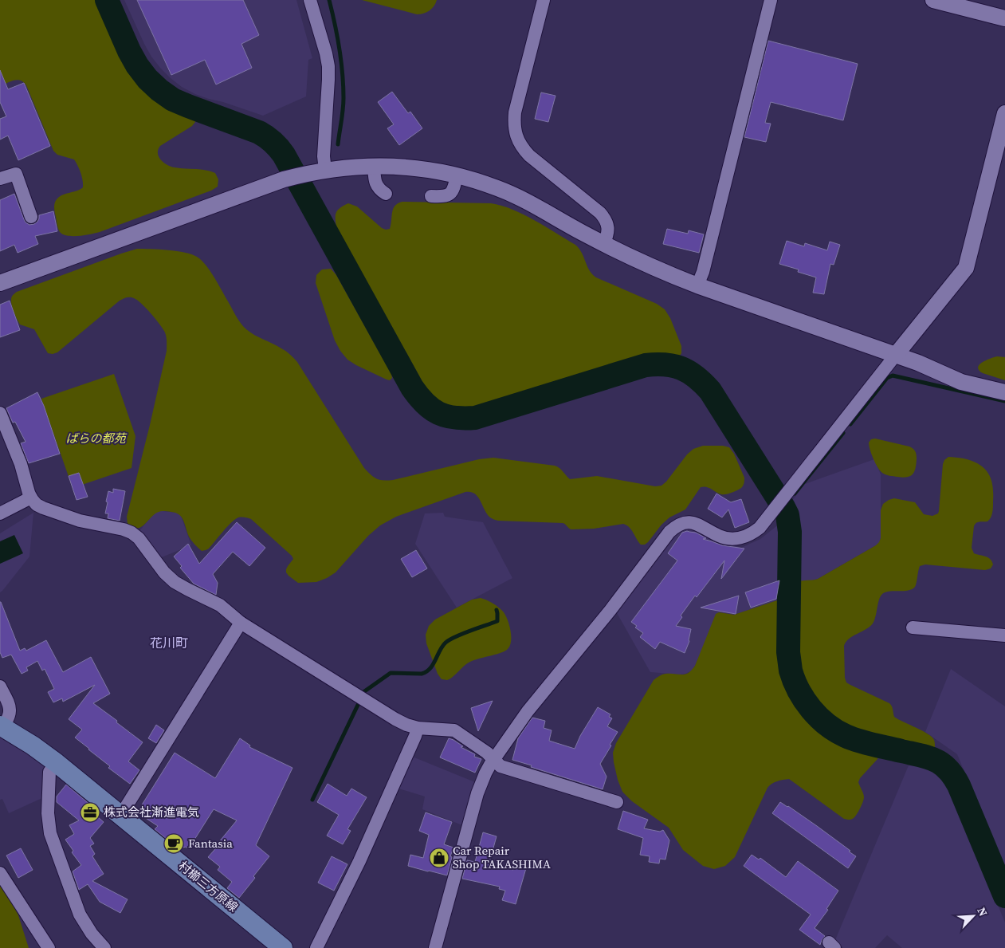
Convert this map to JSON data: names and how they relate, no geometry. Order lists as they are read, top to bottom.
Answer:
{
  "streets": {
    "main road": ["村櫛三方原線"]
  },
  "districts": ["花川町"],
  "parks": ["ばらの都苑"],
  "places": {
    "office": ["株式会社漸進電気"],
    "cafe": ["Fantasia"],
    "shop": ["Car Repair Shop TAKASHIMA"]
  },
  "north": "top right"
}
